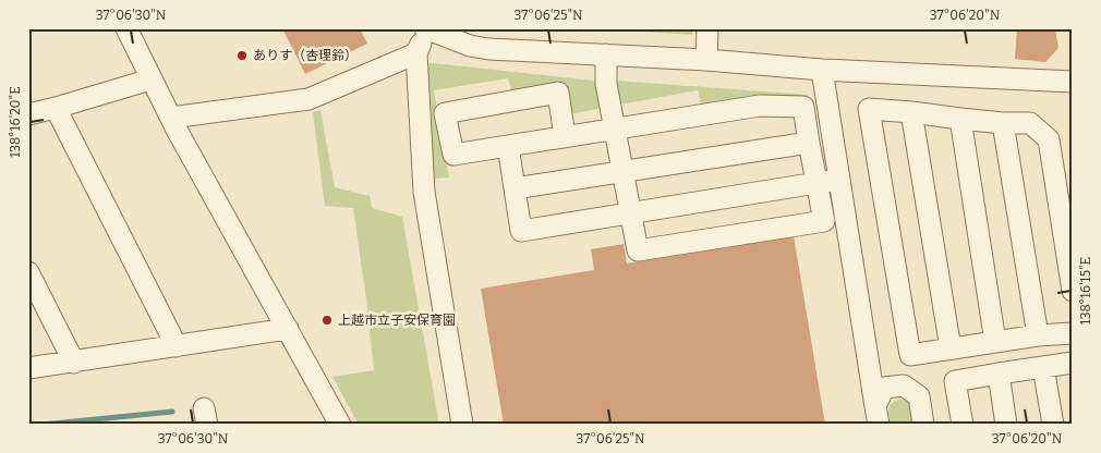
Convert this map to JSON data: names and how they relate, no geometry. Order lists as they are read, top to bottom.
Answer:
{
  "places": ["ありす（杏理鈴）", "上越市立子安保育園"],
  "coordinates": [
    "37°06'30\"N",
    "37°06'25\"N",
    "37°06'20\"N",
    "138°16'20\"E",
    "138°16'15\"E"
  ]
}
